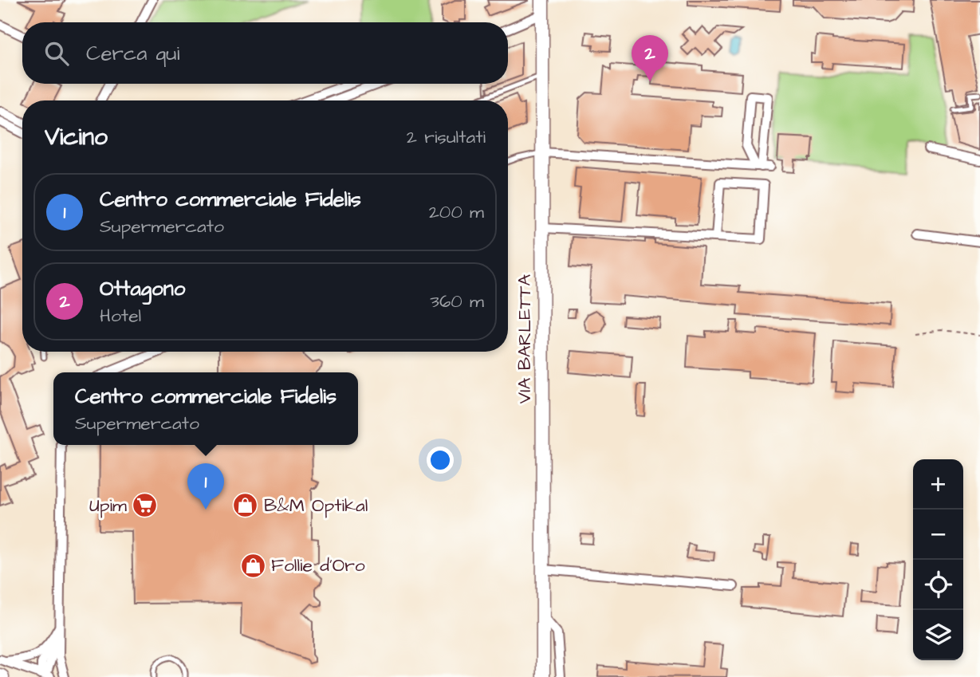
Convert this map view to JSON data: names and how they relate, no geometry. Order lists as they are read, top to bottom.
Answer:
{
  "streets": {
    "main road": ["VIA BARLETTA"]
  },
  "places": {
    "supermarket": ["Upim"],
    "shop": ["B&M Optikal", "Follie d'Oro"]
  },
  "page": {
    "search": "Cerca qui",
    "pins": ["2", "1"],
    "heading": ["Vicino", "2 risultati"],
    "list": [
      {
        "mark": "1",
        "name": "Centro commerciale Fidelis",
        "note": "Supermercato",
        "value": "200 m"
      },
      {
        "mark": "2",
        "name": "Ottagono",
        "note": "Hotel",
        "value": "360 m"
      }
    ],
    "popup": ["Centro commerciale Fidelis", "Supermercato"],
    "map_buttons": ["+", "−"]
  }
}
